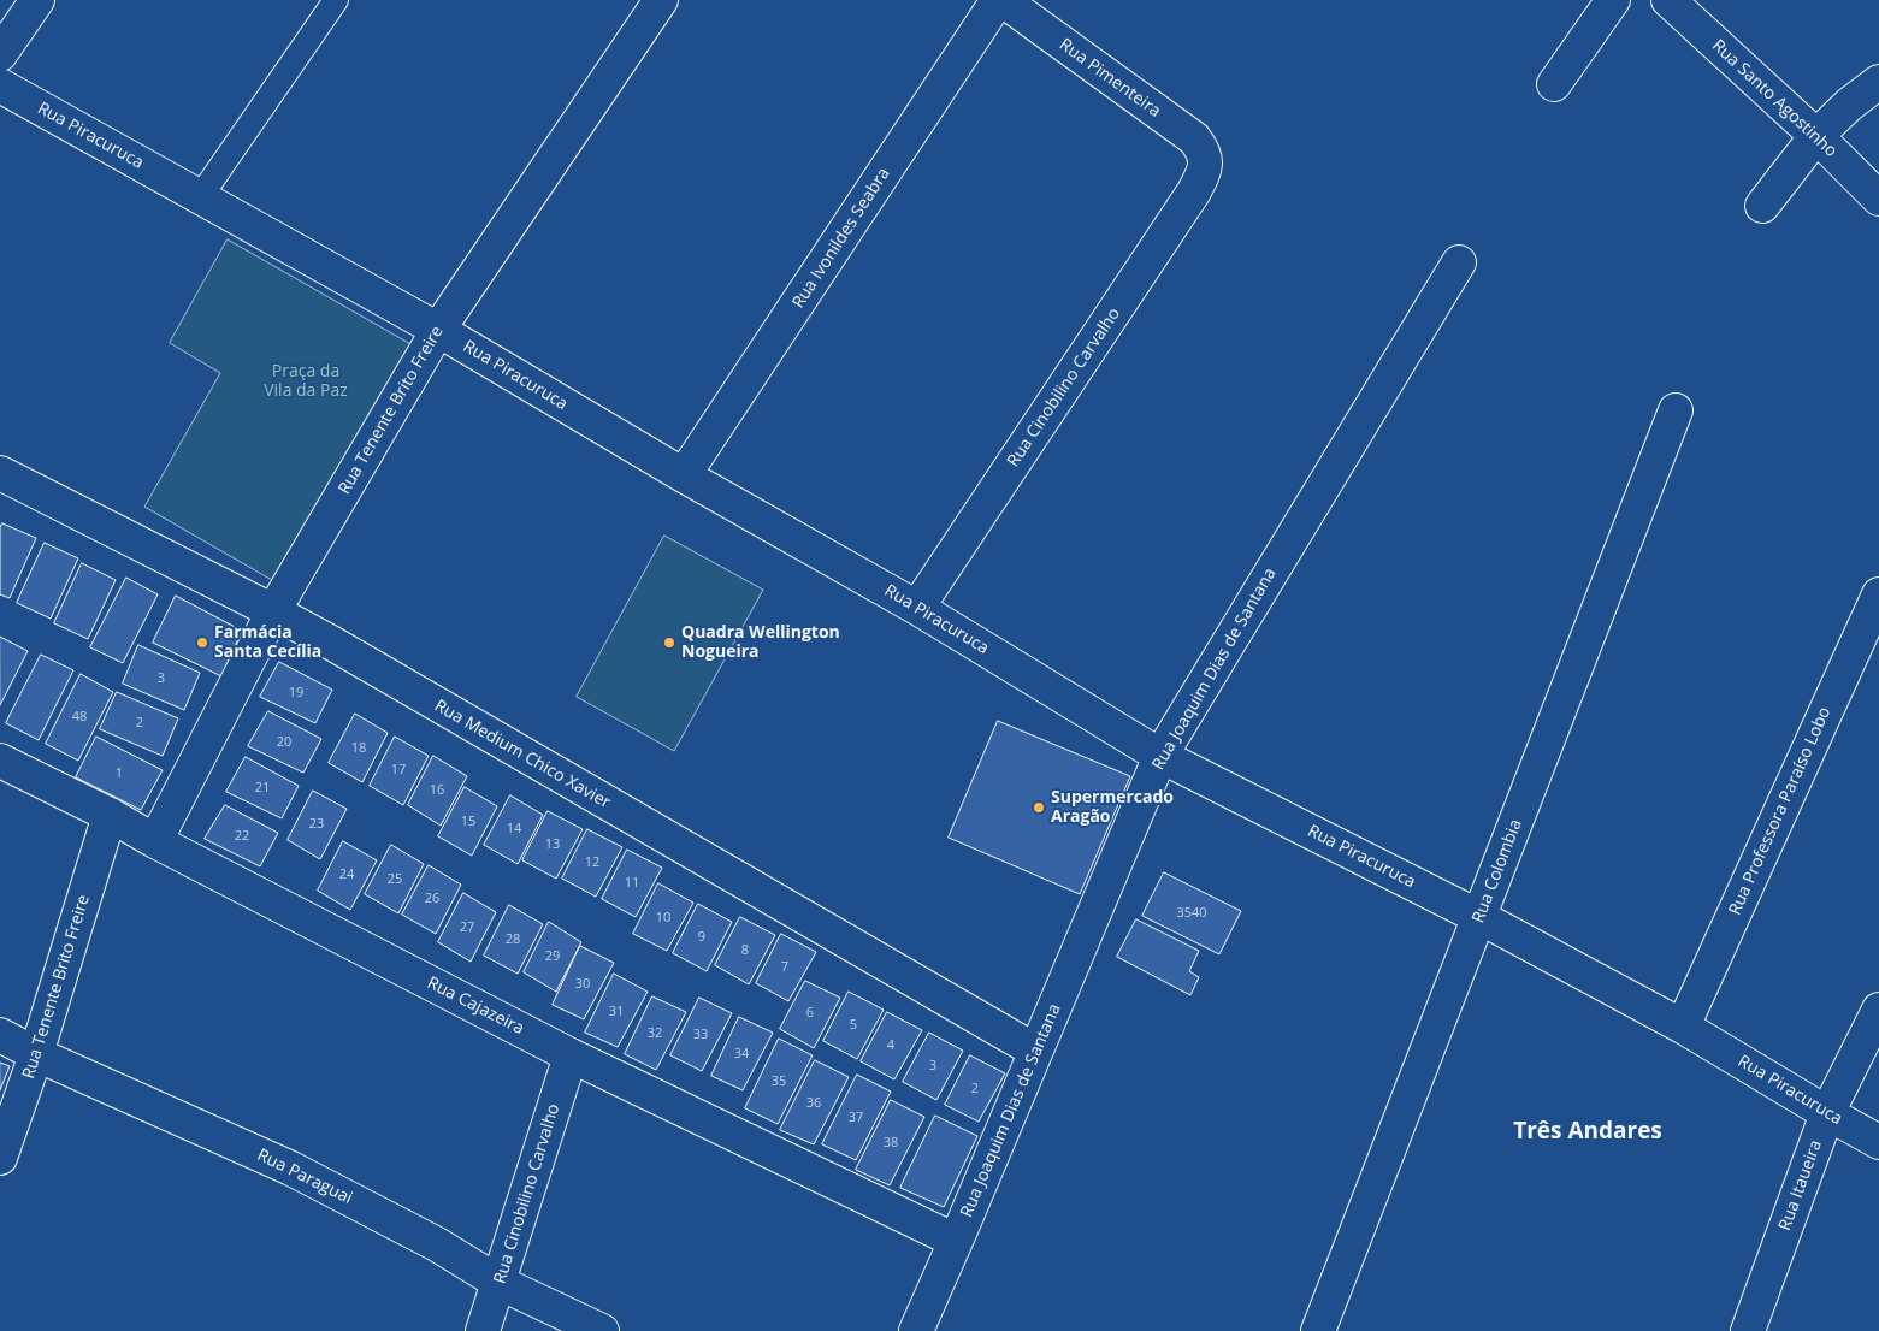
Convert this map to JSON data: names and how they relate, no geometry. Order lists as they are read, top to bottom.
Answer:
{
  "streets": {
    "street": [
      "Rua Pimenteira",
      "Rua Santo Agostinho",
      "Rua Piracuruca",
      "Rua Ivonildes Seabra",
      "Rua Cinobilino Carvalho",
      "Rua Tenente Brito Freire",
      "Rua Joaquim Dias de Santana",
      "Rua Medium Chico Xavier",
      "Rua Professora Paraíso Lobo",
      "Rua Colombia",
      "Rua Cajazeira",
      "Rua Paraguai",
      "Rua Itaueira"
    ]
  },
  "crossings": [
    ["Rua Pimenteira", "Rua Cinobilino Carvalho"],
    ["Rua Piracuruca", "Rua Ivonildes Seabra"],
    ["Rua Piracuruca", "Rua Cinobilino Carvalho"],
    ["Rua Piracuruca", "Rua Tenente Brito Freire"],
    ["Rua Piracuruca", "Rua Joaquim Dias de Santana"],
    ["Rua Piracuruca", "Rua Professora Paraíso Lobo"],
    ["Rua Piracuruca", "Rua Colombia"],
    ["Rua Piracuruca", "Rua Itaueira"],
    ["Rua Cinobilino Carvalho", "Rua Cajazeira"],
    ["Rua Cinobilino Carvalho", "Rua Paraguai"],
    ["Rua Tenente Brito Freire", "Rua Medium Chico Xavier"],
    ["Rua Tenente Brito Freire", "Rua Cajazeira"],
    ["Rua Tenente Brito Freire", "Rua Paraguai"],
    ["Rua Joaquim Dias de Santana", "Rua Medium Chico Xavier"],
    ["Rua Joaquim Dias de Santana", "Rua Cajazeira"]
  ],
  "districts": ["Três Andares"],
  "parks": ["Praça da Vila da Paz"],
  "places": ["Farmácia Santa Cecília", "Quadra Wellington Nogueira", "Supermercado Aragão"],
  "house_numbers": [
    "3",
    "19",
    "48",
    "2",
    "20",
    "18",
    "17",
    "1",
    "21",
    "16",
    "15",
    "23",
    "14",
    "22",
    "13",
    "12",
    "24",
    "25",
    "11",
    "26",
    "3540",
    "10",
    "27",
    "9",
    "28",
    "8",
    "29",
    "7",
    "30",
    "31",
    "6",
    "5",
    "32",
    "33",
    "4",
    "34",
    "3",
    "35",
    "2",
    "36",
    "37",
    "38"
  ]
}
